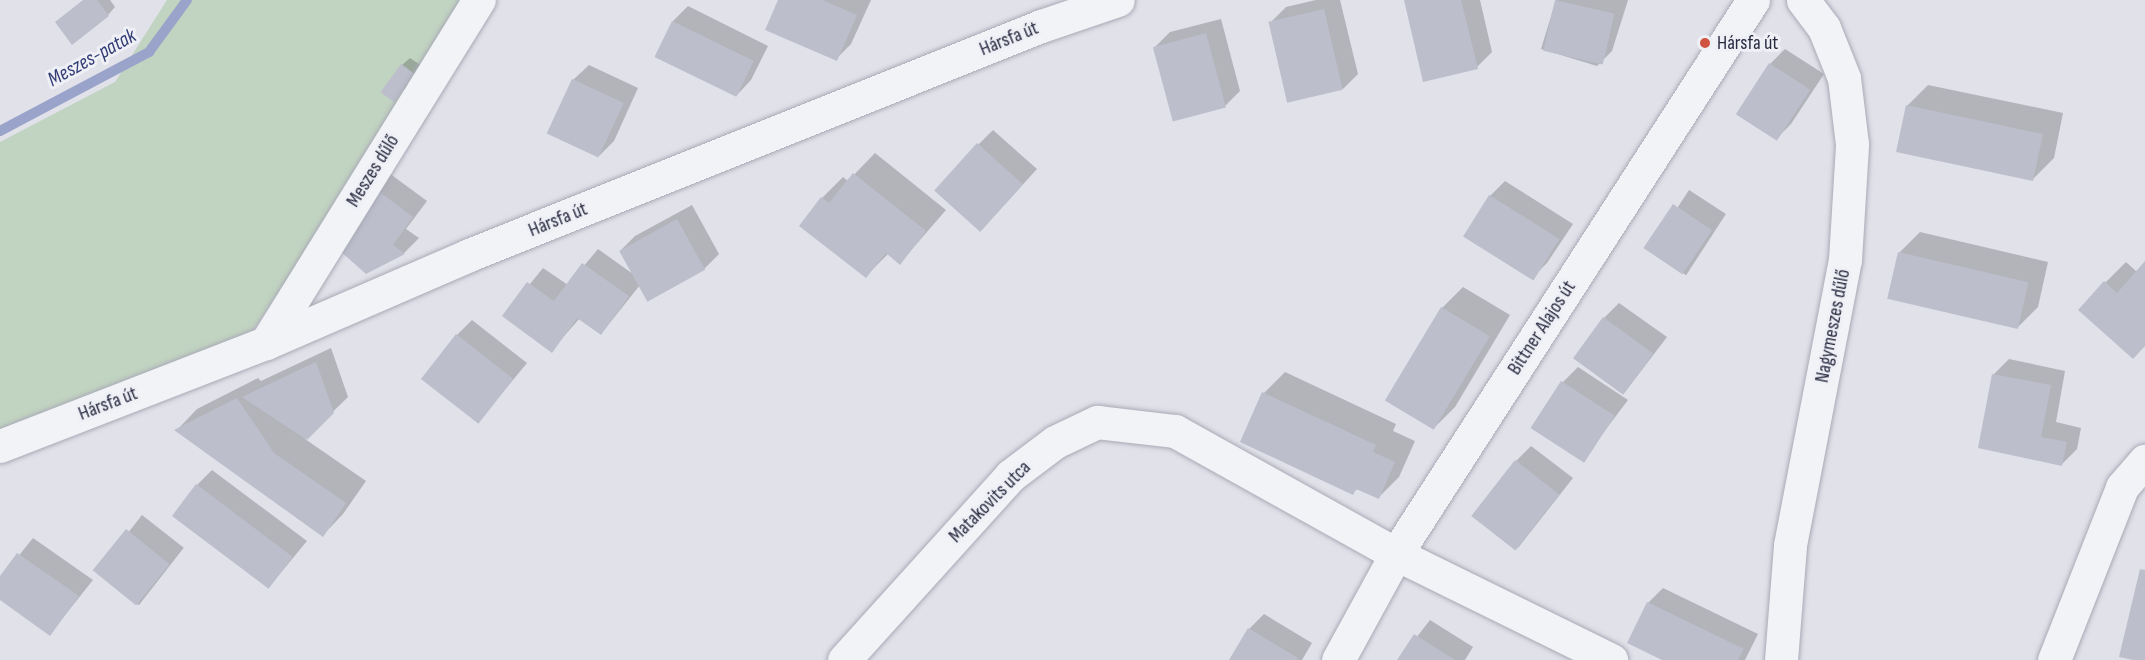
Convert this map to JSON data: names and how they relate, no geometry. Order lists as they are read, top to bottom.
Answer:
{
  "streets": {
    "street": [
      "Hársfa út",
      "Meszes dűlő",
      "Nagymeszes dűlő",
      "Bittner Alajos út",
      "Matakovits utca"
    ]
  },
  "crossings": [
    ["Hársfa út", "Meszes dűlő"],
    ["Bittner Alajos út", "Matakovits utca"]
  ],
  "water": ["Meszes-patak"],
  "places": ["Hársfa út"]
}
